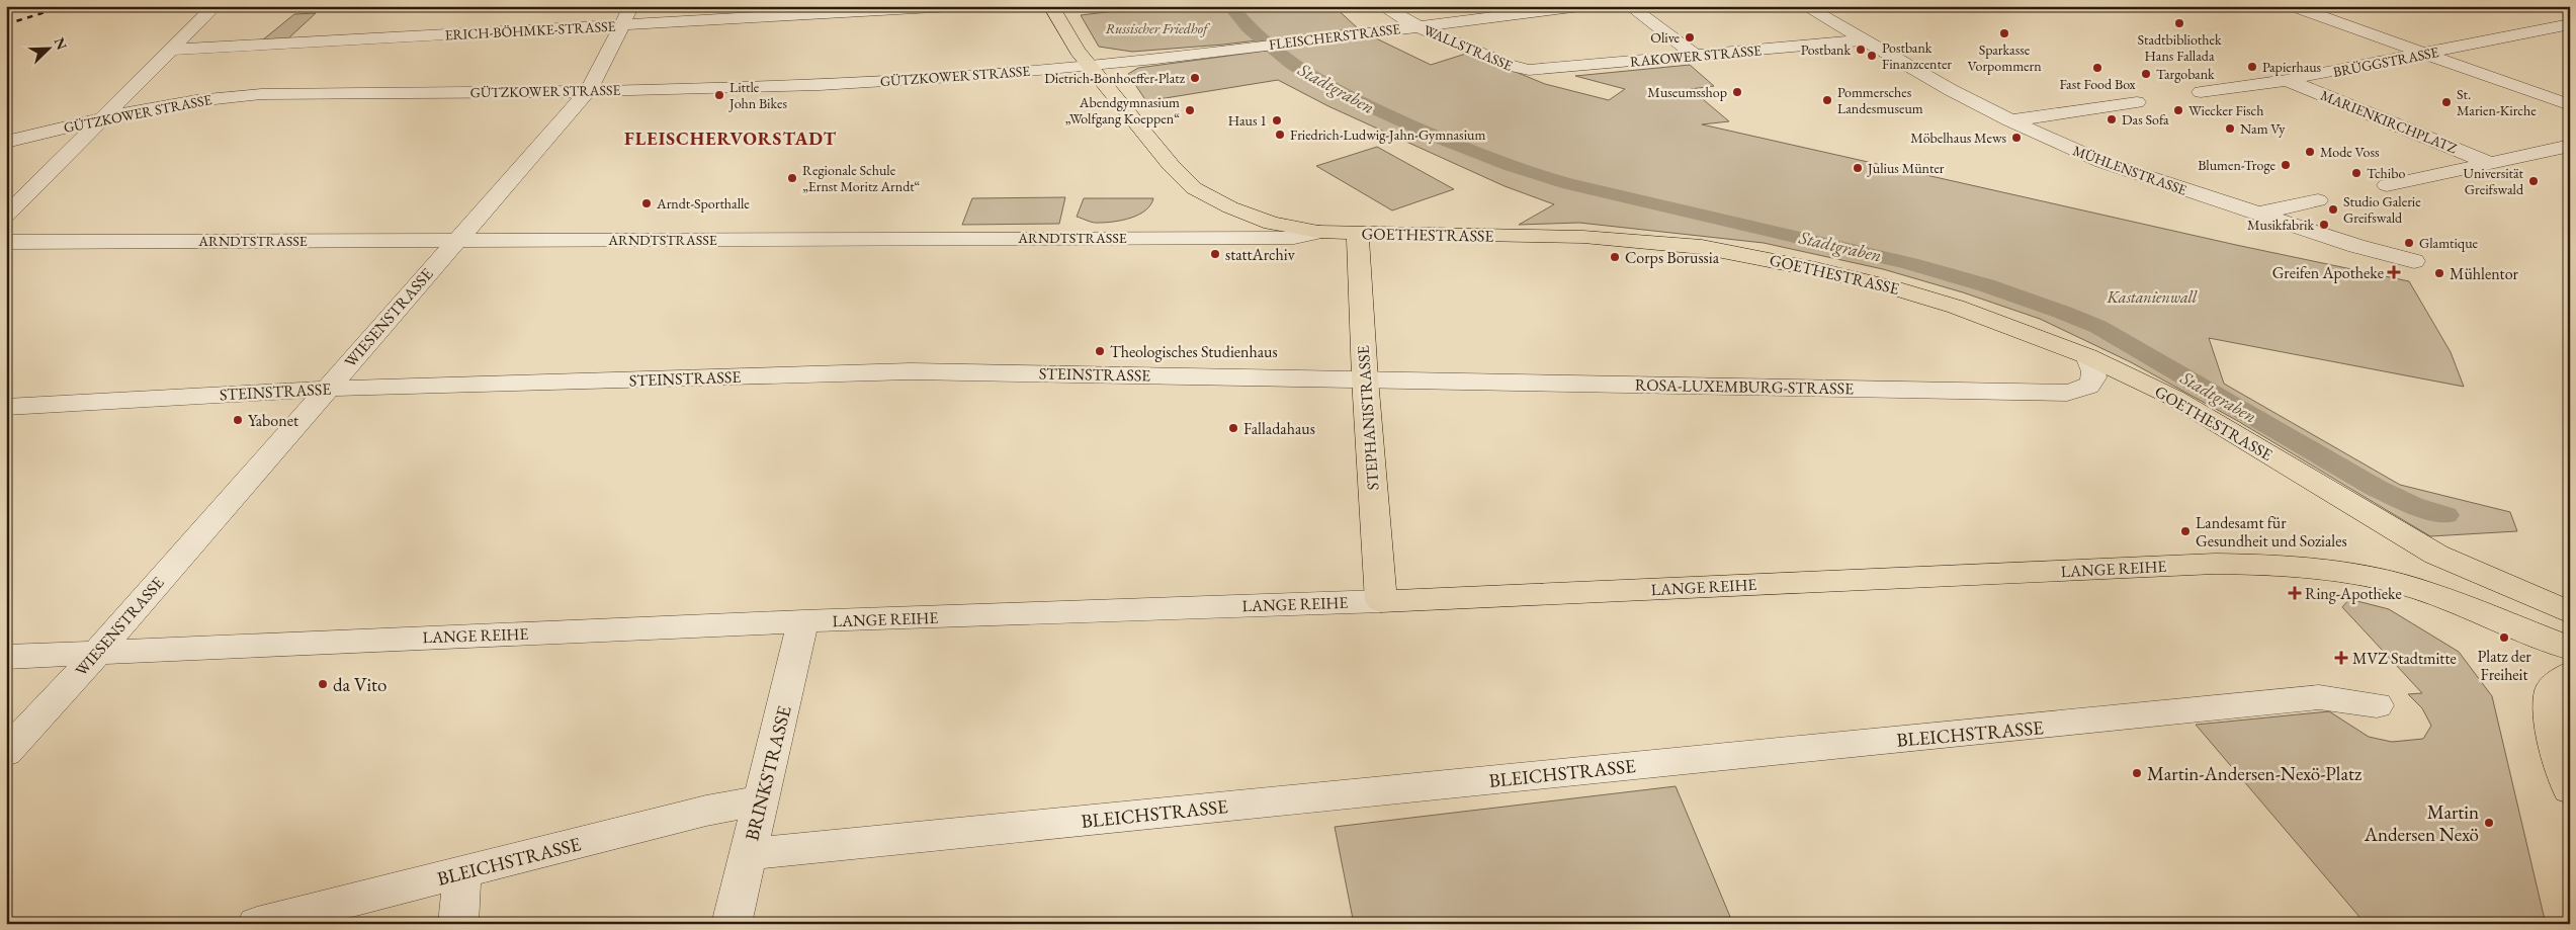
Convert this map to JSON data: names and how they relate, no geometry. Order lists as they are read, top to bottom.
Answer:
{
  "streets": {
    "main road": ["GOETHESTRASSE", "STEPHANISTRASSE", "LANGE REIHE"],
    "street": [
      "ERICH-BÖHMKE-STRASSE",
      "FLEISCHERSTRASSE",
      "WALLSTRASSE",
      "RAKOWER STRASSE",
      "BRÜGGSTRASSE",
      "GÜTZKOWER STRASSE",
      "MARIENKIRCHPLATZ",
      "MÜHLENSTRASSE",
      "ARNDTSTRASSE",
      "WIESENSTRASSE",
      "STEINSTRASSE",
      "ROSA-LUXEMBURG-STRASSE",
      "BLEICHSTRASSE",
      "BRINKSTRASSE"
    ]
  },
  "crossings": [
    ["ERICH-BÖHMKE-STRASSE", "WIESENSTRASSE"],
    ["FLEISCHERSTRASSE", "WALLSTRASSE"],
    ["FLEISCHERSTRASSE", "GÜTZKOWER STRASSE"],
    ["FLEISCHERSTRASSE", "GOETHESTRASSE"],
    ["WALLSTRASSE", "RAKOWER STRASSE"],
    ["RAKOWER STRASSE", "MÜHLENSTRASSE"],
    ["BRÜGGSTRASSE", "MARIENKIRCHPLATZ"],
    ["GÜTZKOWER STRASSE", "GOETHESTRASSE"],
    ["GÜTZKOWER STRASSE", "WIESENSTRASSE"],
    ["GOETHESTRASSE", "ARNDTSTRASSE"],
    ["GOETHESTRASSE", "ROSA-LUXEMBURG-STRASSE"],
    ["GOETHESTRASSE", "STEPHANISTRASSE"],
    ["ARNDTSTRASSE", "WIESENSTRASSE"],
    ["WIESENSTRASSE", "STEINSTRASSE"],
    ["WIESENSTRASSE", "LANGE REIHE"],
    ["STEINSTRASSE", "ROSA-LUXEMBURG-STRASSE"],
    ["STEINSTRASSE", "STEPHANISTRASSE"],
    ["ROSA-LUXEMBURG-STRASSE", "STEPHANISTRASSE"],
    ["STEPHANISTRASSE", "LANGE REIHE"],
    ["LANGE REIHE", "BRINKSTRASSE"],
    ["BLEICHSTRASSE", "BRINKSTRASSE"]
  ],
  "districts": ["FLEISCHERVORSTADT"],
  "water": ["Stadtgraben"],
  "parks": ["Russischer Friedhof", "Kastanienwall"],
  "places": {
    "other": [
      "Stadtbibliothek Hans Fallada",
      "Sparkasse Vorpommern",
      "Olive",
      "Postbank",
      "Postbank Finanzcenter",
      "Papierhaus",
      "Fast Food Box",
      "Targobank",
      "Dietrich-Bonhoeffer-Platz",
      "Museumsshop",
      "Little John Bikes",
      "Pommersches Landesmuseum",
      "St. Marien-Kirche",
      "Abendgymnasium „Wolfgang Koeppen“",
      "Wiecker Fisch",
      "Das Sofa",
      "Haus 1",
      "Nam Vy",
      "Friedrich-Ludwig-Jahn-Gymnasium",
      "Möbelhaus Mews",
      "Mode Voss",
      "Blumen-Troge",
      "Julius Münter",
      "Tchibo",
      "Regionale Schule „Ernst Moritz Arndt“",
      "Universität Greifswald",
      "Arndt-Sporthalle",
      "Studio Galerie Greifswald",
      "Musikfabrik",
      "Glamtique",
      "stattArchiv",
      "Corps Borussia",
      "Mühlentor",
      "Theologisches Studienhaus",
      "Yabonet",
      "Falladahaus",
      "Landesamt für Gesundheit und Soziales",
      "Platz der Freiheit",
      "da Vito",
      "Martin-Andersen-Nexö-Platz",
      "Martin Andersen Nexö"
    ],
    "health": ["Greifen Apotheke", "Ring-Apotheke", "MVZ Stadtmitte"]
  },
  "north": "top right"
}
